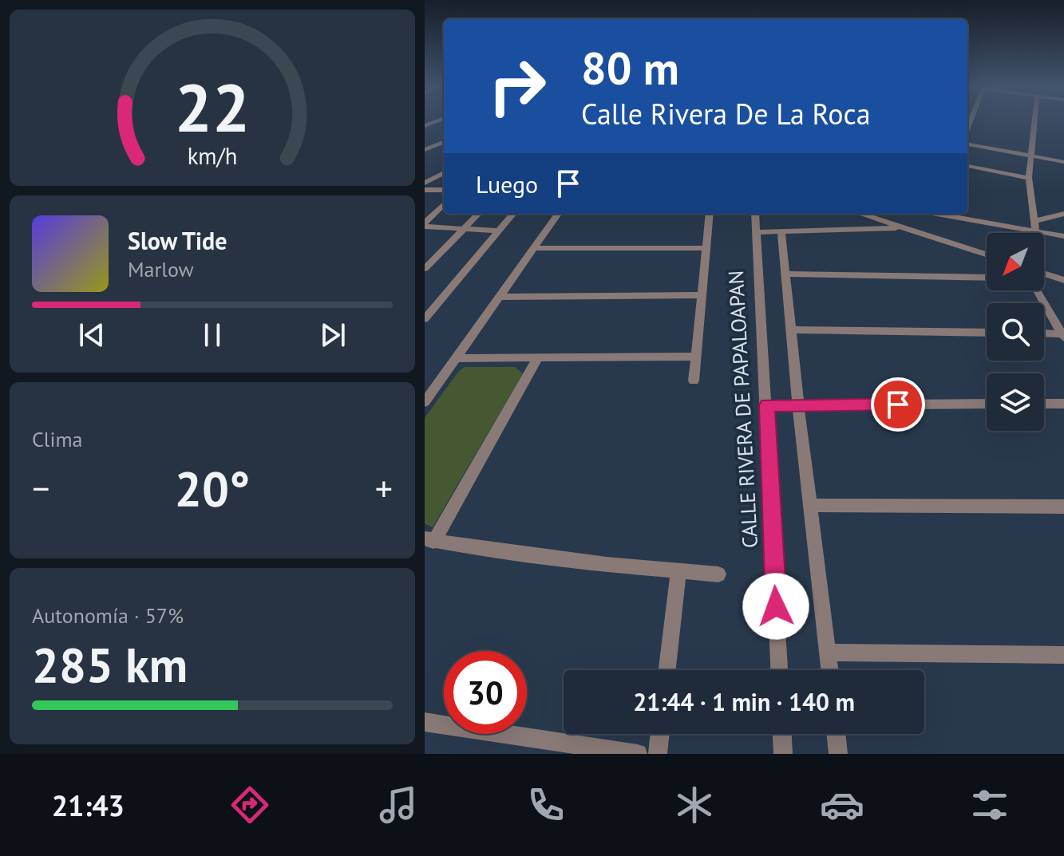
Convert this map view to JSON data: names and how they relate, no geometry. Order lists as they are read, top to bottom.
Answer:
{
  "streets": {
    "street": ["CALLE RIVERA DE PAPALOAPAN"]
  },
  "north": "bottom left",
  "page": {
    "turn": ["80 m", "Calle Rivera De La Roca"],
    "then": "Luego",
    "song": ["Slow Tide", "Marlow"],
    "tile": [
      "Clima",
      ["Autonomía · 57%", "285 km"]
    ],
    "heat": ["−", "20°", "+"],
    "limit": "30",
    "trip": "21:44 · 1 min · 140 m",
    "tabs": "21:43",
    "gauge": ["22", "km/h"]
  }
}
